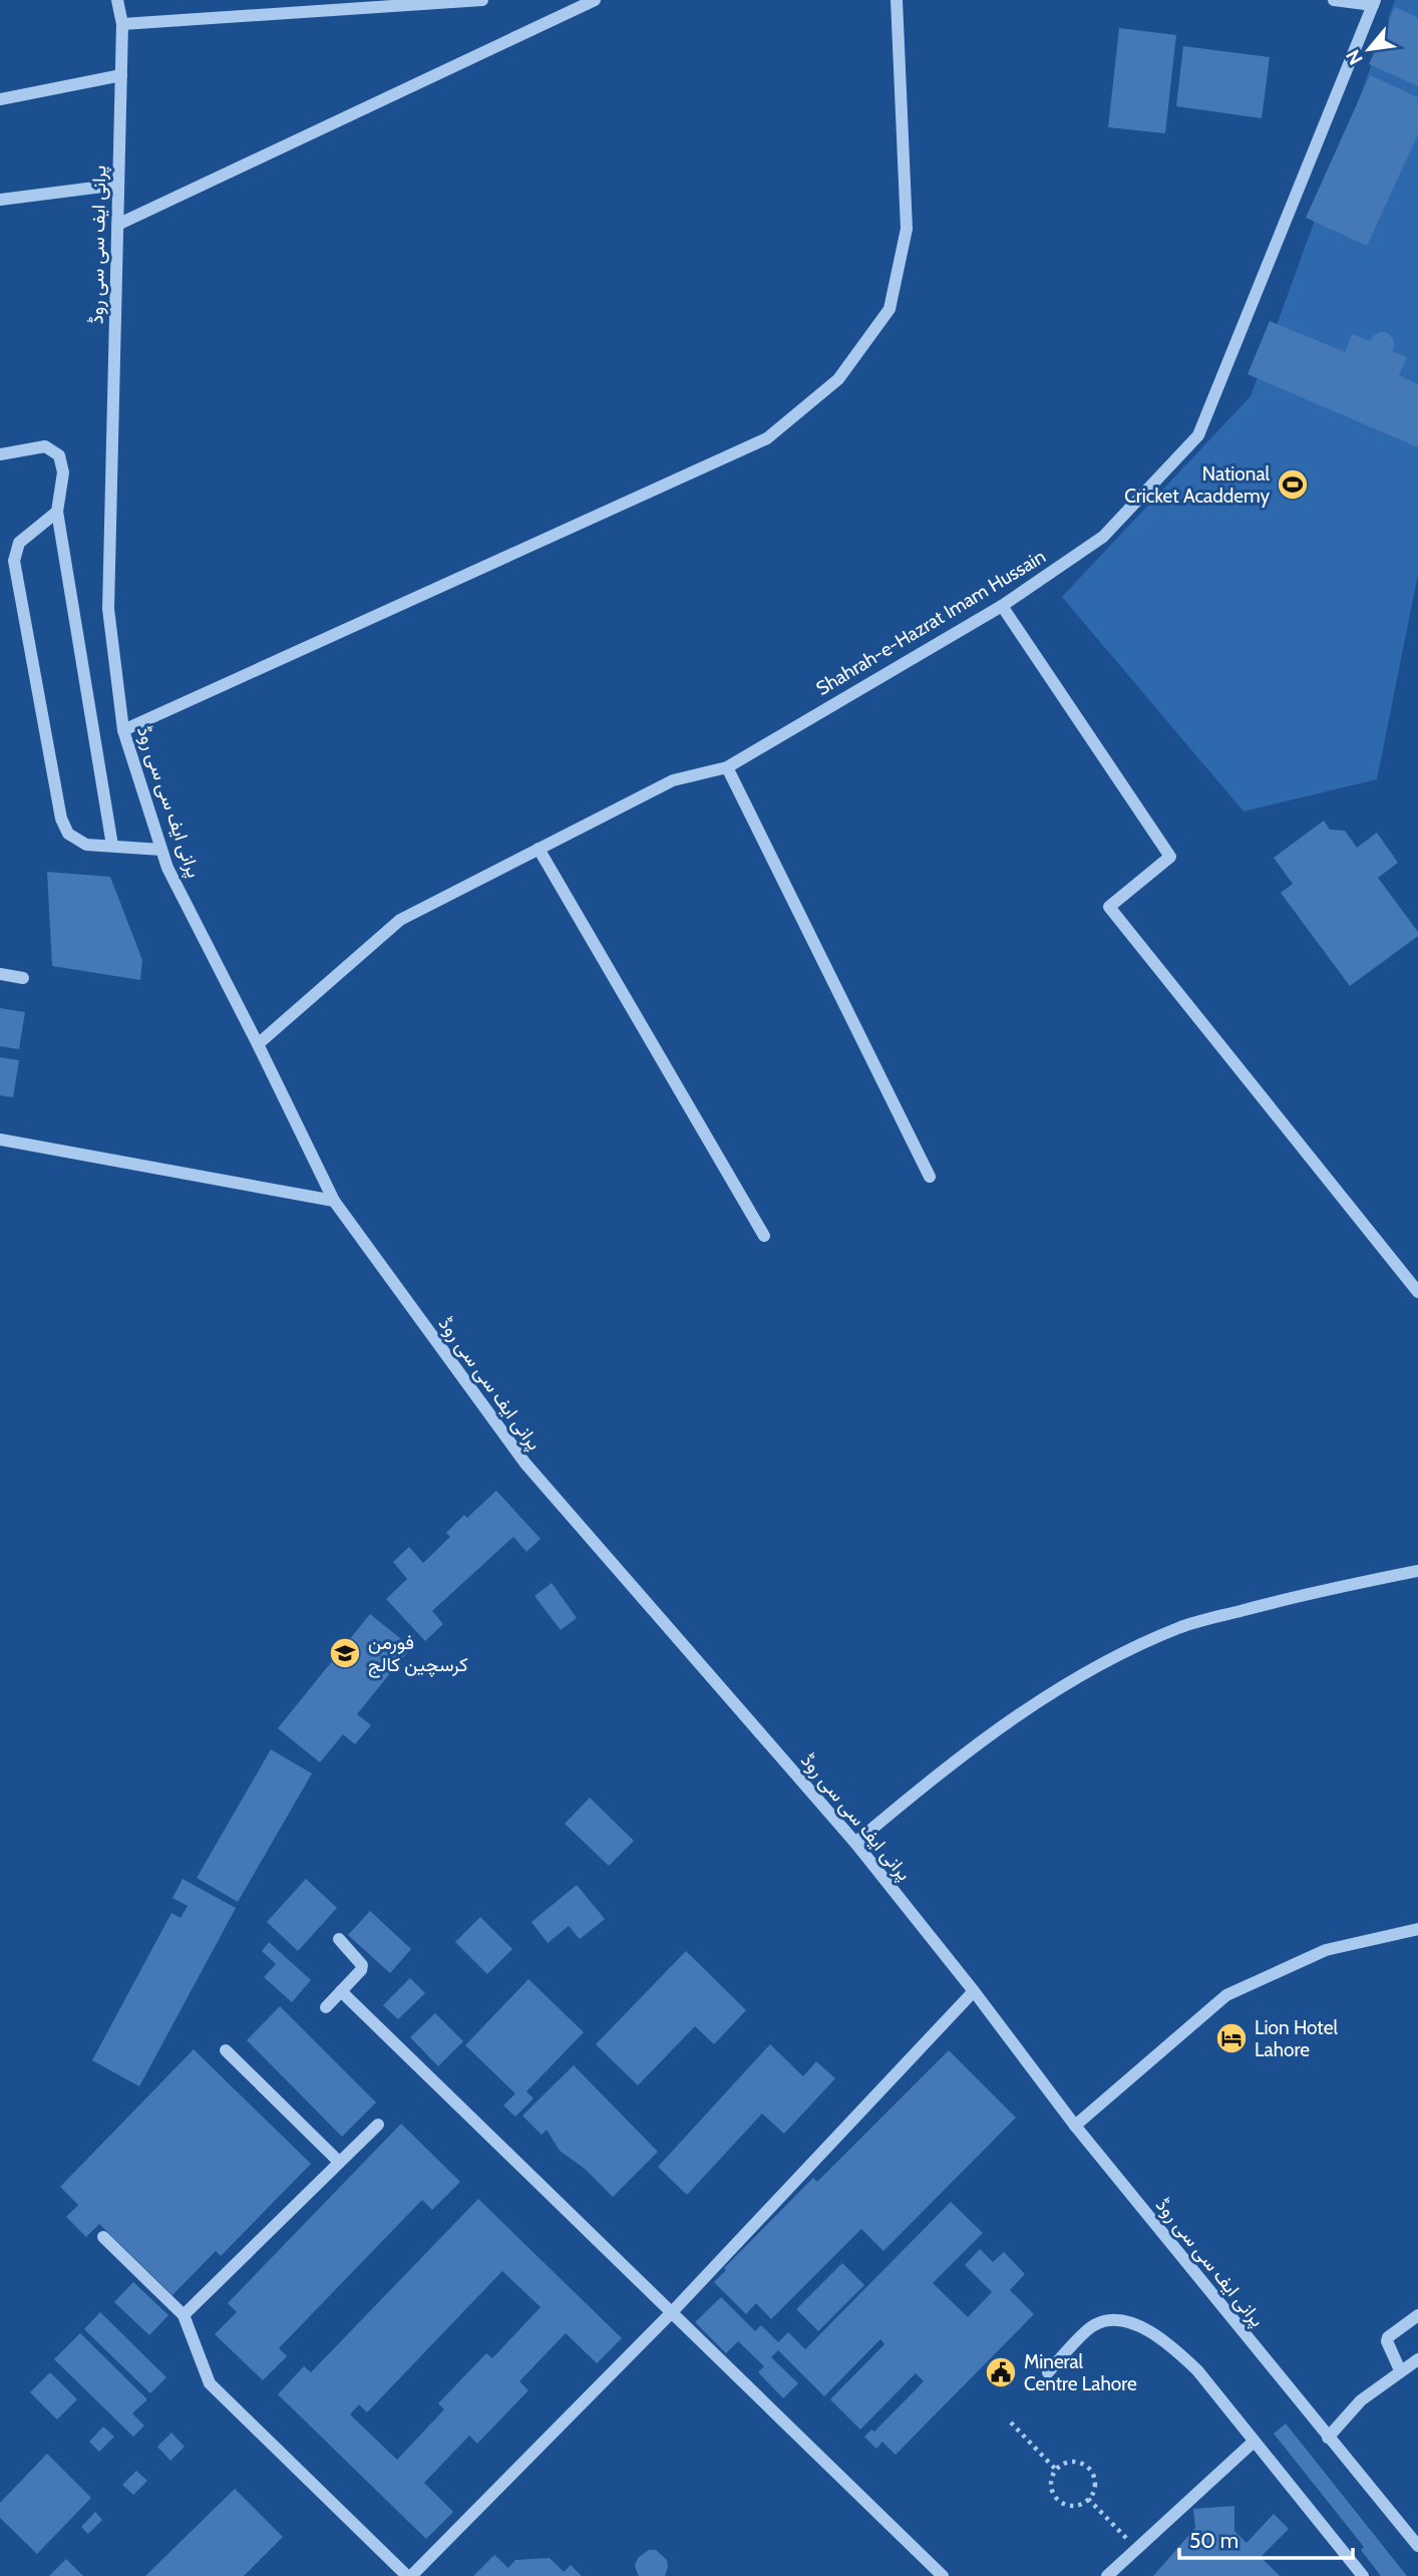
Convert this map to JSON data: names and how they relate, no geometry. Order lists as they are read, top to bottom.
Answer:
{
  "streets": {
    "street": ["پرانی ایف سی سی روڈ", "Shahrah-e-Hazrat Imam Hussain"]
  },
  "crossings": [
    ["پرانی ایف سی سی روڈ", "Shahrah-e-Hazrat Imam Hussain"]
  ],
  "places": {
    "sports": ["National Cricket Acaddemy"],
    "school or university": ["فورمن کرسچین کالج"],
    "hotel": ["Lion Hotel Lahore"],
    "public building": ["Mineral Centre Lahore"]
  },
  "scale_bar": "50 m",
  "north": "bottom left"
}
